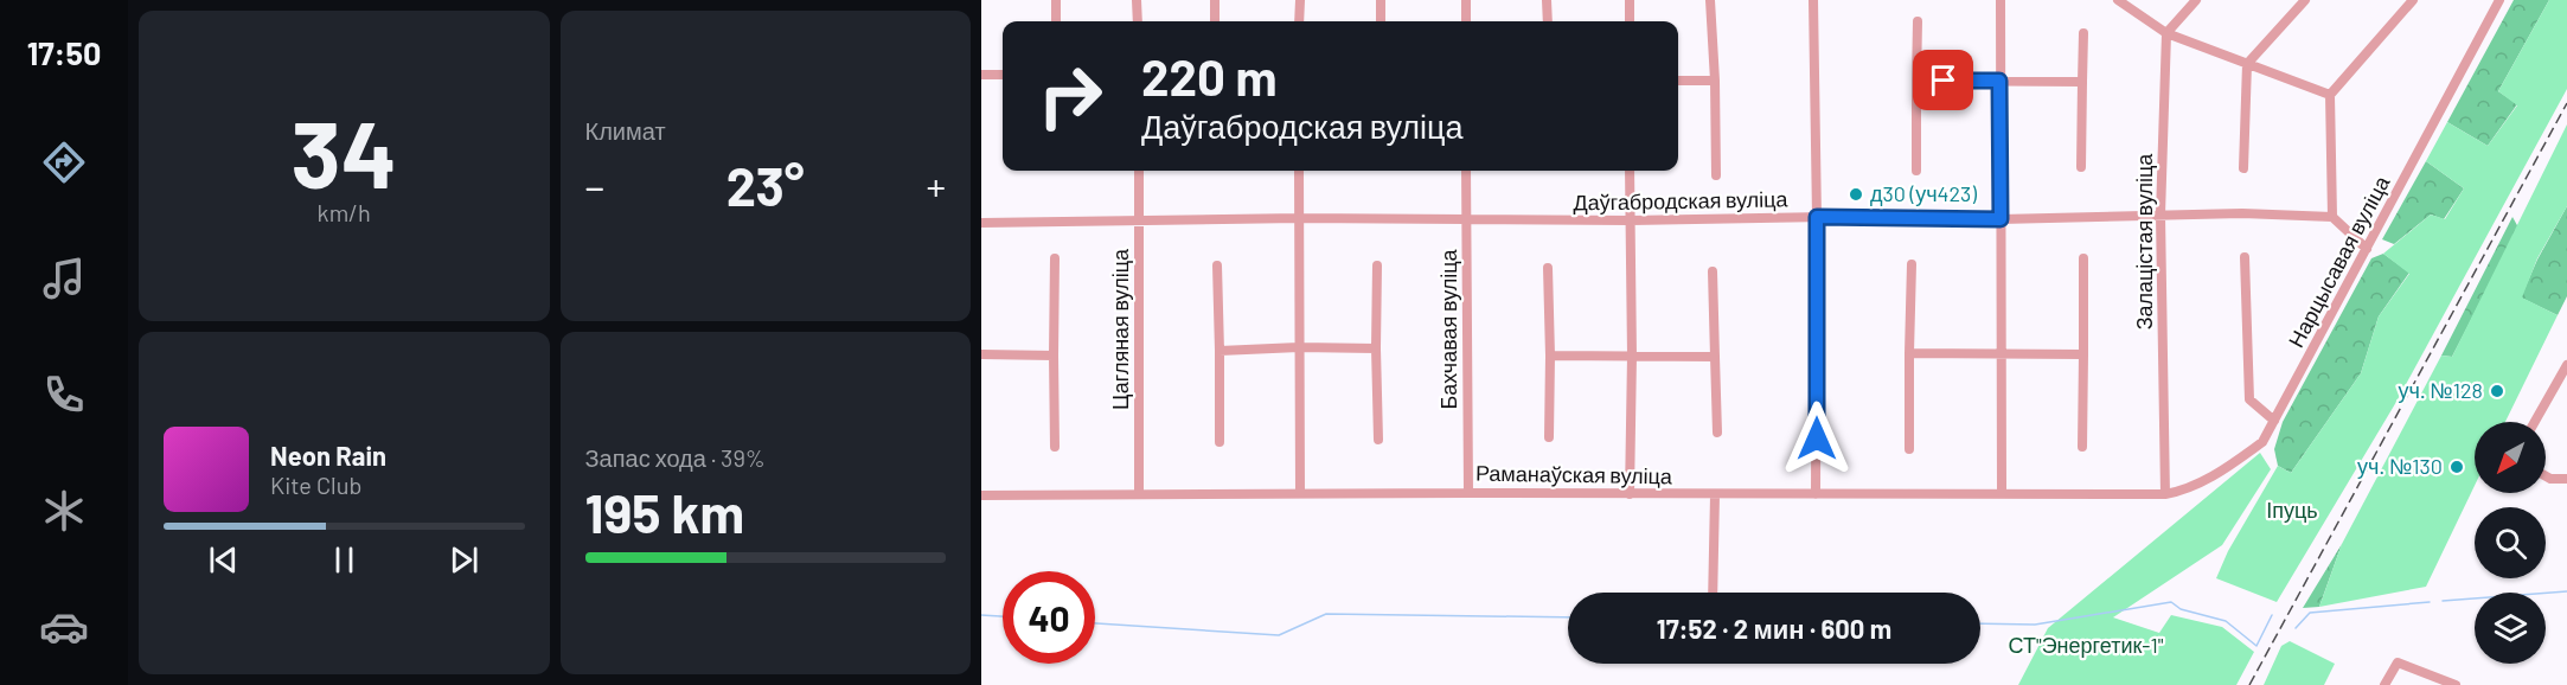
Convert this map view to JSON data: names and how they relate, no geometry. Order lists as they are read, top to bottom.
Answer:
{
  "streets": {
    "street": [
      "Даўгабродская вуліца",
      "Залацістая вуліца",
      "Нарцысавая вуліца",
      "Цагляная вуліца",
      "Бахчавая вуліца",
      "Раманаўская вуліца"
    ]
  },
  "crossings": [
    ["Даўгабродская вуліца", "Залацістая вуліца"],
    ["Даўгабродская вуліца", "Цагляная вуліца"],
    ["Даўгабродская вуліца", "Бахчавая вуліца"],
    ["Залацістая вуліца", "Нарцысавая вуліца"],
    ["Залацістая вуліца", "Раманаўская вуліца"],
    ["Нарцысавая вуліца", "Раманаўская вуліца"],
    ["Цагляная вуліца", "Раманаўская вуліца"],
    ["Бахчавая вуліца", "Раманаўская вуліца"]
  ],
  "parks": ["Іпуць", "СТ\"Энергетик-1\""],
  "places": ["д30 (уч423)", "уч. №128", "уч. №130"],
  "north": "bottom left",
  "page": {
    "tabs": "17:50",
    "tile": [
      ["34", "km/h"],
      "Климат",
      ["Запас хода · 39%", "195 km"]
    ],
    "turn": ["220 m", "Даўгабродская вуліца"],
    "heat": ["−", "23°", "+"],
    "song": ["Neon Rain", "Kite Club"],
    "limit": "40",
    "trip": "17:52 · 2 мин · 600 m"
  }
}
